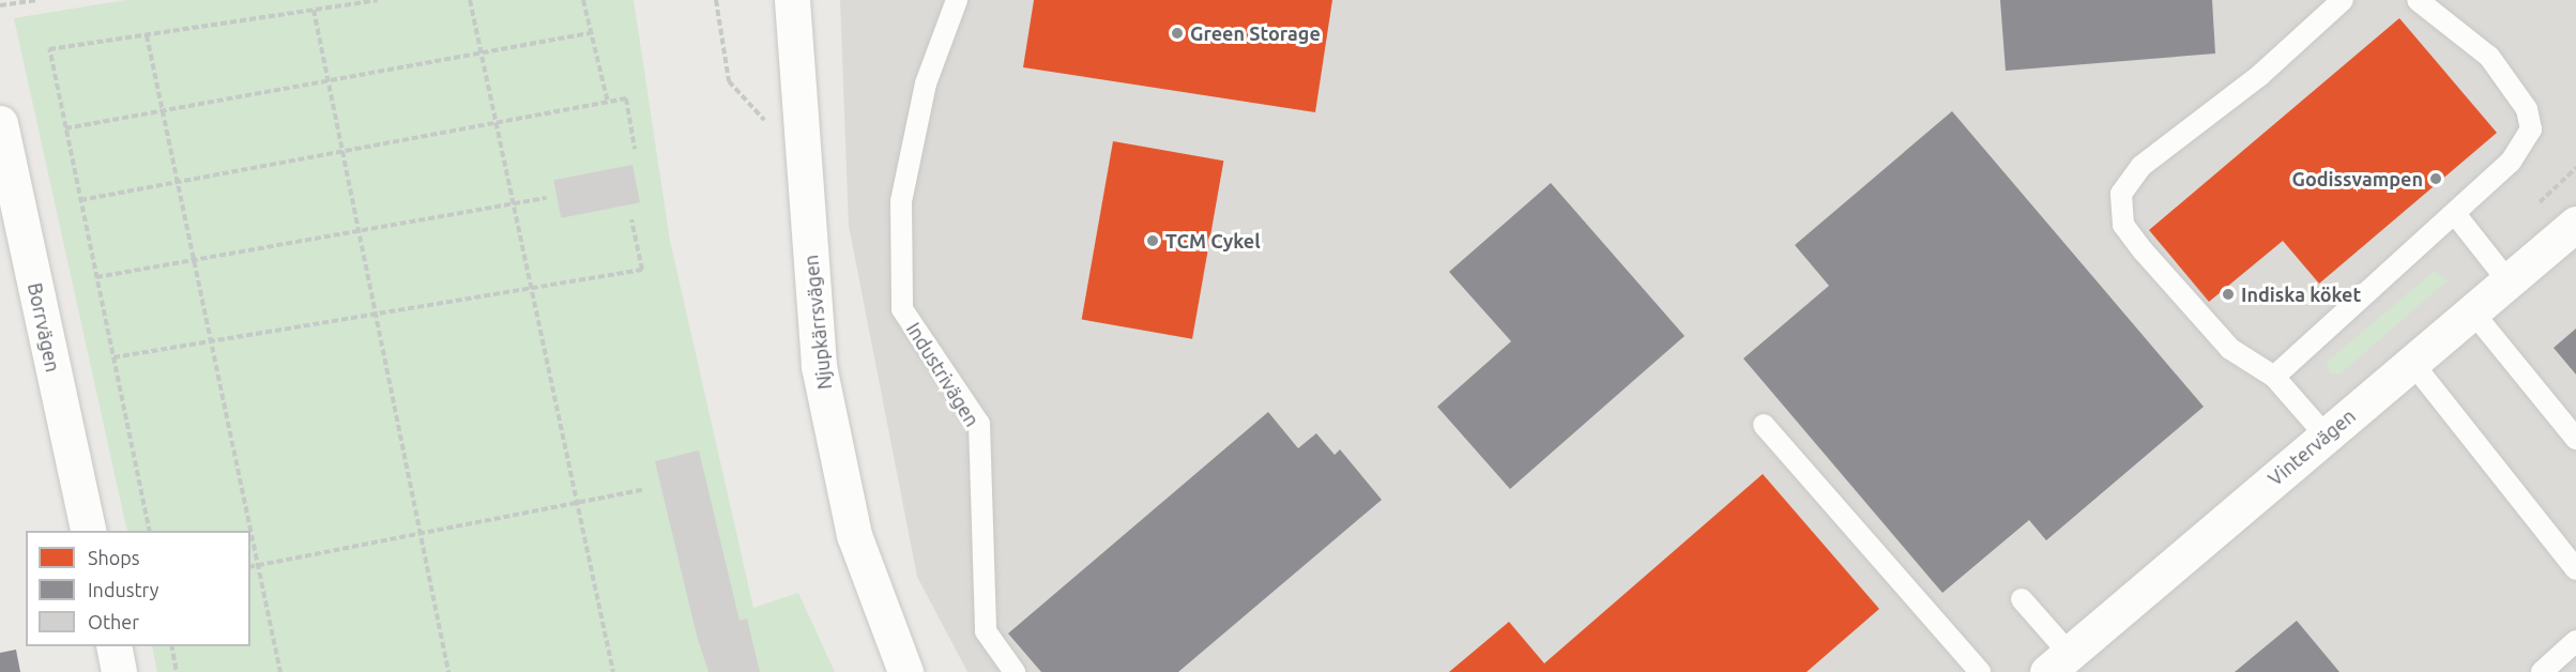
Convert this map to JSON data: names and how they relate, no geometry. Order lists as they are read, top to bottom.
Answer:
{
  "streets": {
    "street": ["Njupkärrsvägen", "Borrvägen", "Vintervägen"],
    "lane": ["Industrivägen"]
  },
  "places": [
    "Green Storage",
    "Godissvampen",
    "TCM Cykel",
    "Indiska köket"
  ],
  "legend": ["Shops", "Industry", "Other"]
}
